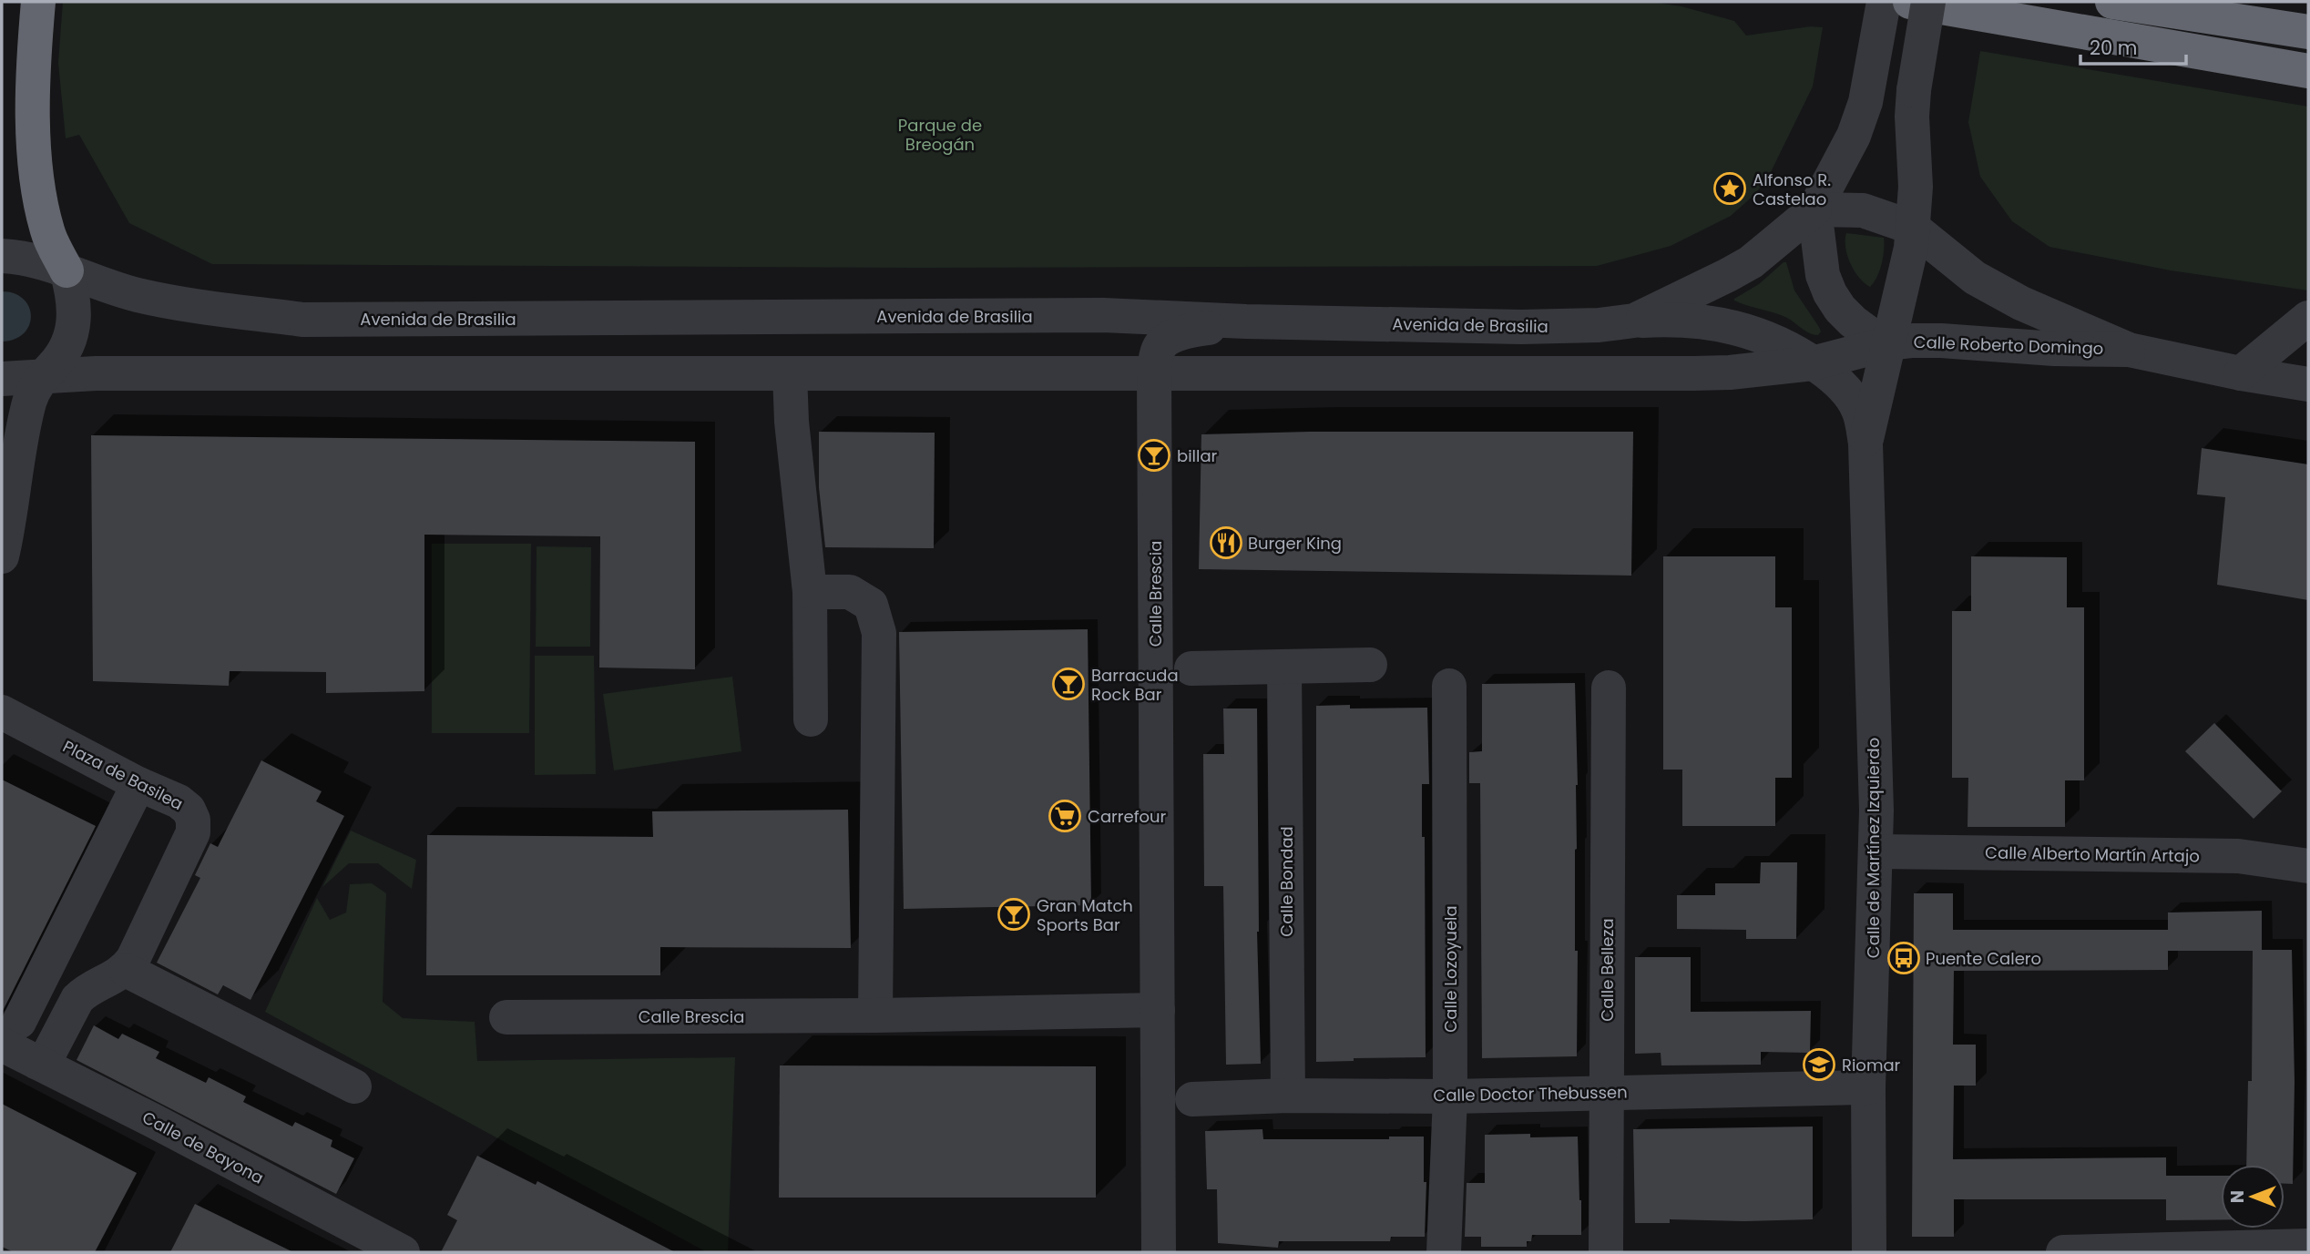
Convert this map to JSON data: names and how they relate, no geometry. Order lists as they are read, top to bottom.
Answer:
{
  "streets": {
    "street": [
      "Avenida de Brasilia",
      "Calle Roberto Domingo",
      "Calle Brescia",
      "Plaza de Basilea",
      "Calle de Martínez Izquierdo",
      "Calle Alberto Martín Artajo",
      "Calle Bondad",
      "Calle Lozoyuela",
      "Calle Belleza",
      "Calle Doctor Thebussen",
      "Calle de Bayona"
    ]
  },
  "crossings": [
    ["Avenida de Brasilia", "Calle Roberto Domingo"],
    ["Avenida de Brasilia", "Calle Brescia"],
    ["Avenida de Brasilia", "Calle de Martínez Izquierdo"],
    ["Calle Roberto Domingo", "Calle de Martínez Izquierdo"],
    ["Calle de Martínez Izquierdo", "Calle Alberto Martín Artajo"],
    ["Calle de Martínez Izquierdo", "Calle Doctor Thebussen"],
    ["Calle Bondad", "Calle Doctor Thebussen"],
    ["Calle Lozoyuela", "Calle Doctor Thebussen"],
    ["Calle Belleza", "Calle Doctor Thebussen"]
  ],
  "parks": ["Parque de Breogán"],
  "places": {
    "place": ["Alfonso R. Castelao"],
    "bar": ["billar", "Barracuda Rock Bar", "Gran Match Sports Bar"],
    "restaurant": ["Burger King"],
    "supermarket": ["Carrefour"],
    "bus stop": ["Puente Calero"],
    "school or university": ["Riomar"]
  },
  "scale_bar": "20 m",
  "north": "left"
}
